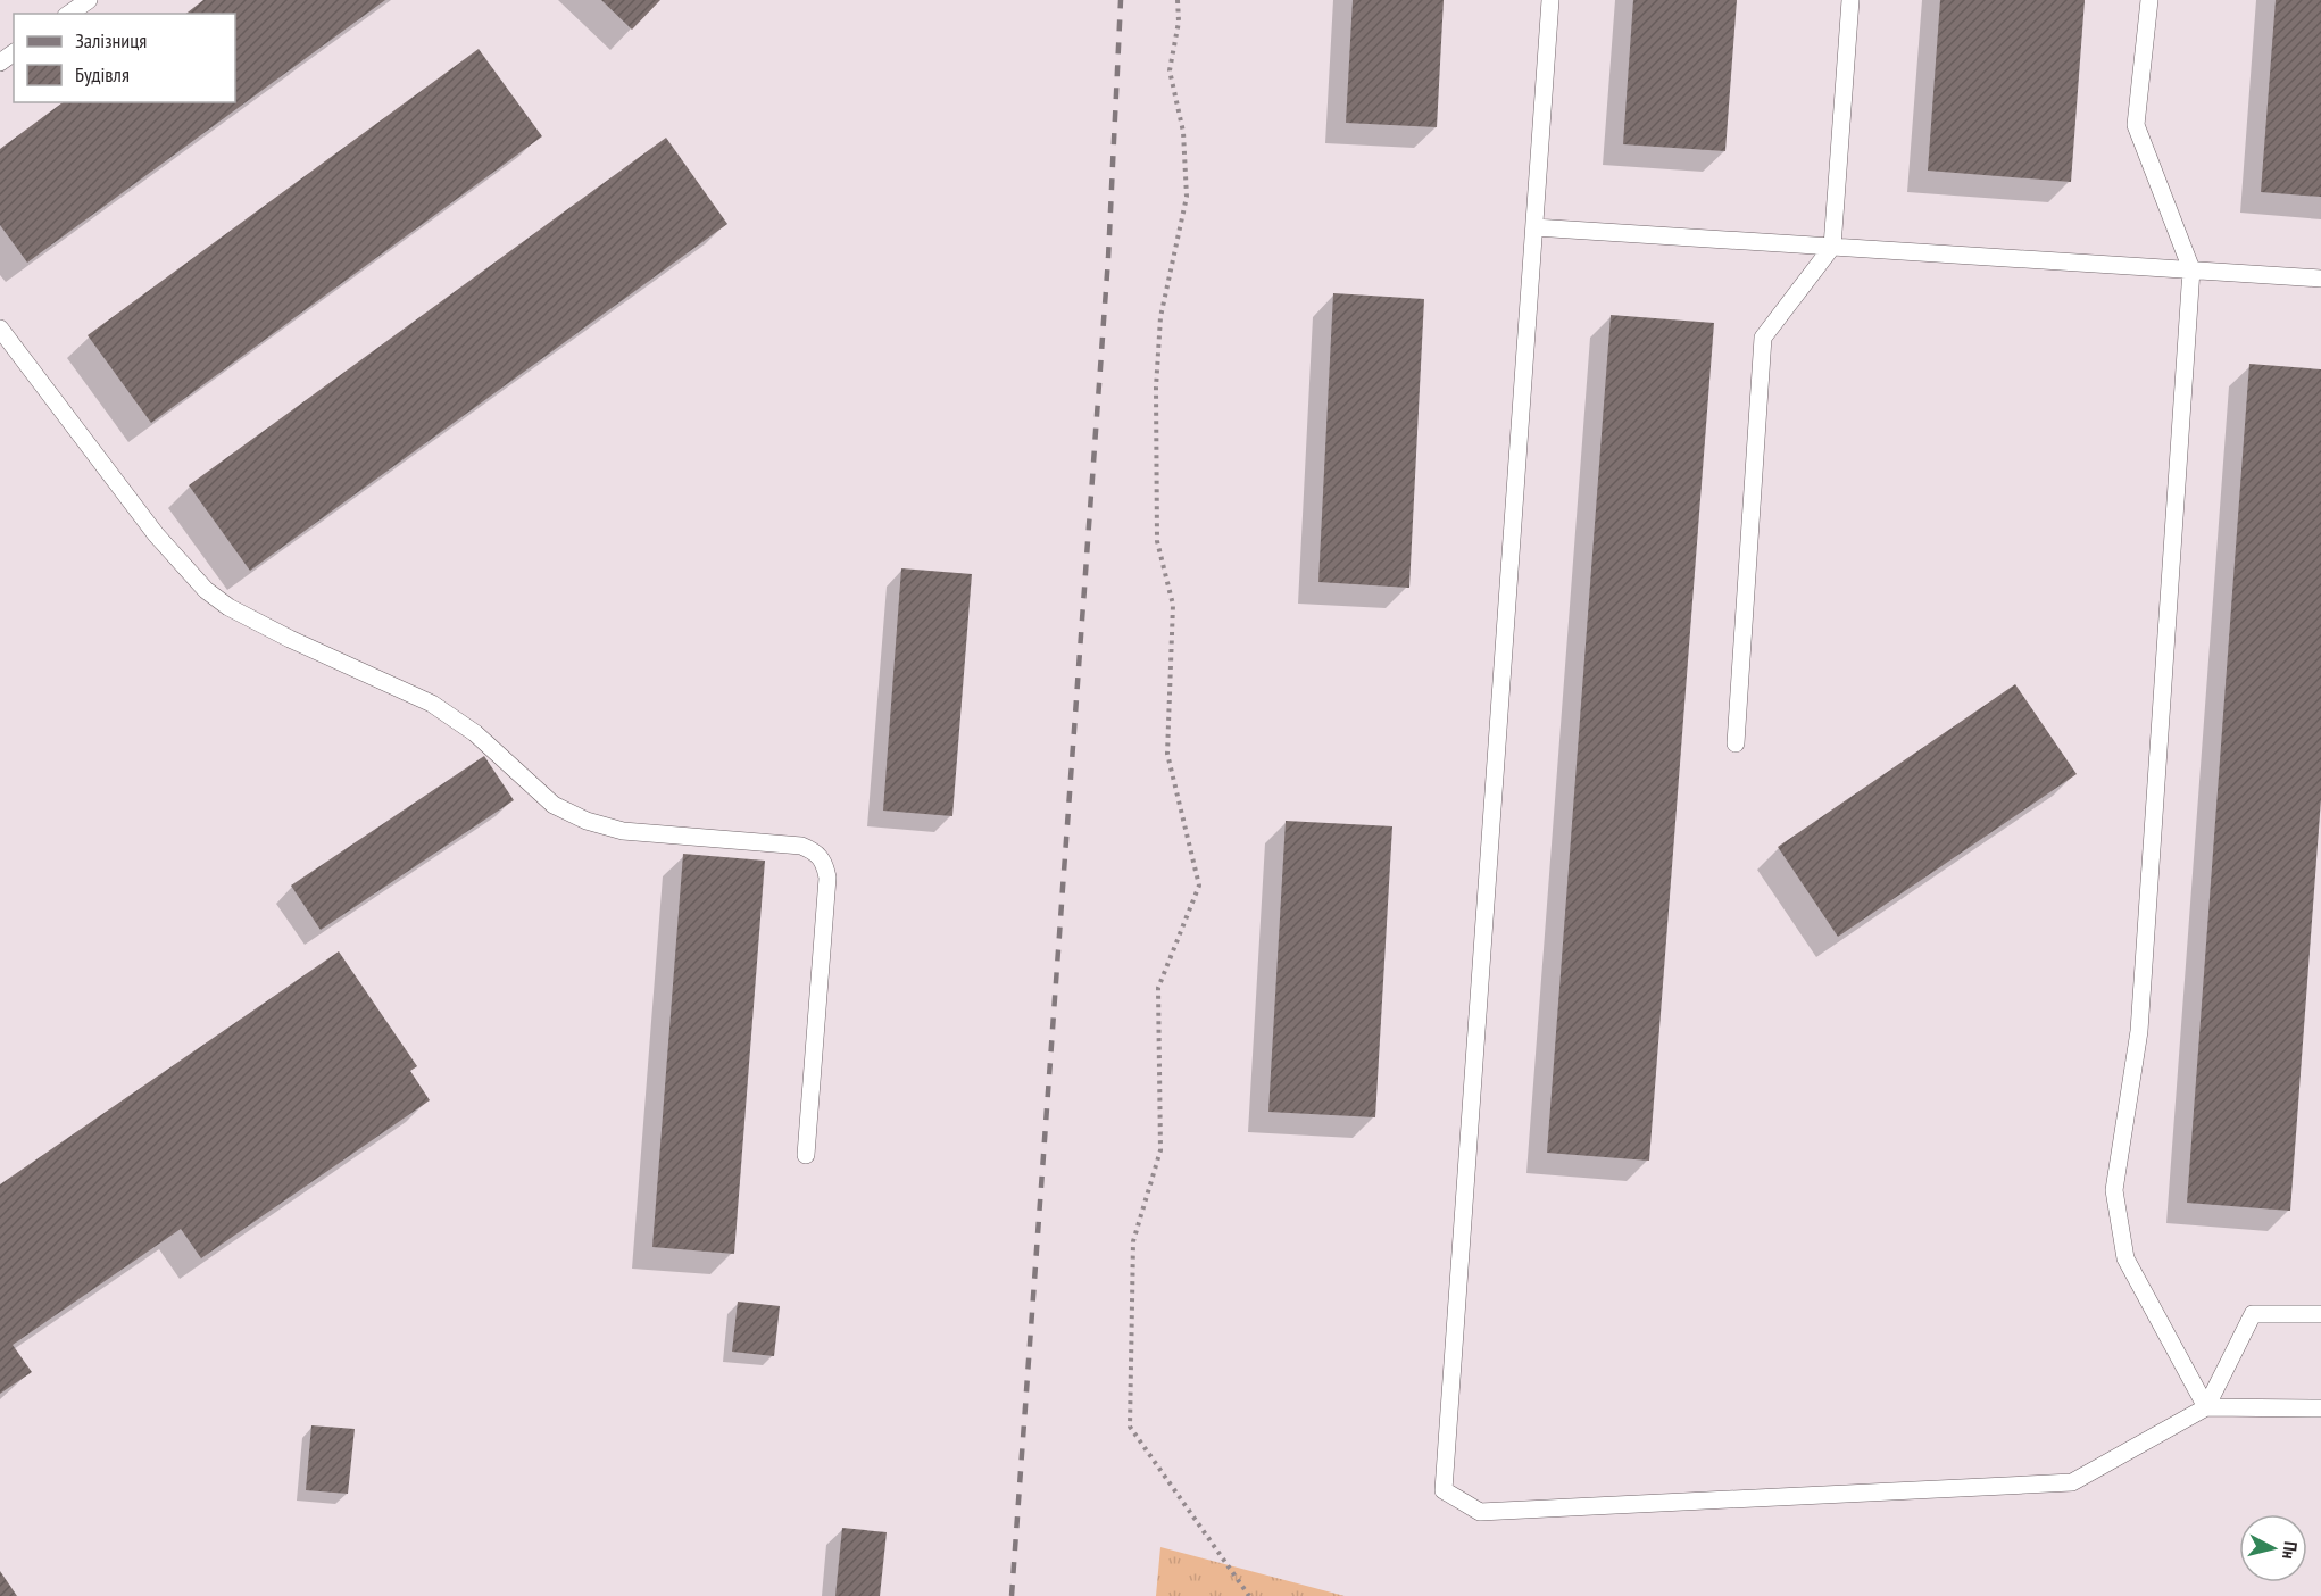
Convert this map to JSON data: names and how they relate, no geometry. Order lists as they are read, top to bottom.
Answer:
{
  "legend": ["Залізниця", "Будівля"],
  "north": "right"
}
